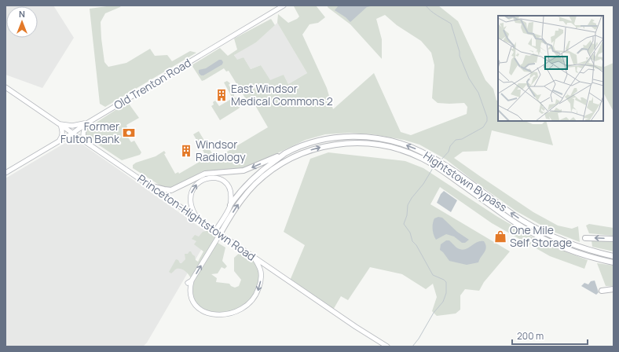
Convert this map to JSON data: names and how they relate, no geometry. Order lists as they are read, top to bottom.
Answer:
{
  "streets": {
    "highway": ["Hightstown Bypass"],
    "main road": ["Old Trenton Road", "Princeton-Hightstown Road"]
  },
  "crossings": [
    ["Old Trenton Road", "Princeton-Hightstown Road"],
    ["Hightstown Bypass", "Princeton-Hightstown Road"]
  ],
  "places": {
    "building": ["East Windsor Medical Commons 2", "Windsor Radiology"],
    "bank": ["Former Fulton Bank"],
    "shop": ["One Mile Self Storage"]
  },
  "scale_bar": "200 m",
  "north": "top"
}
